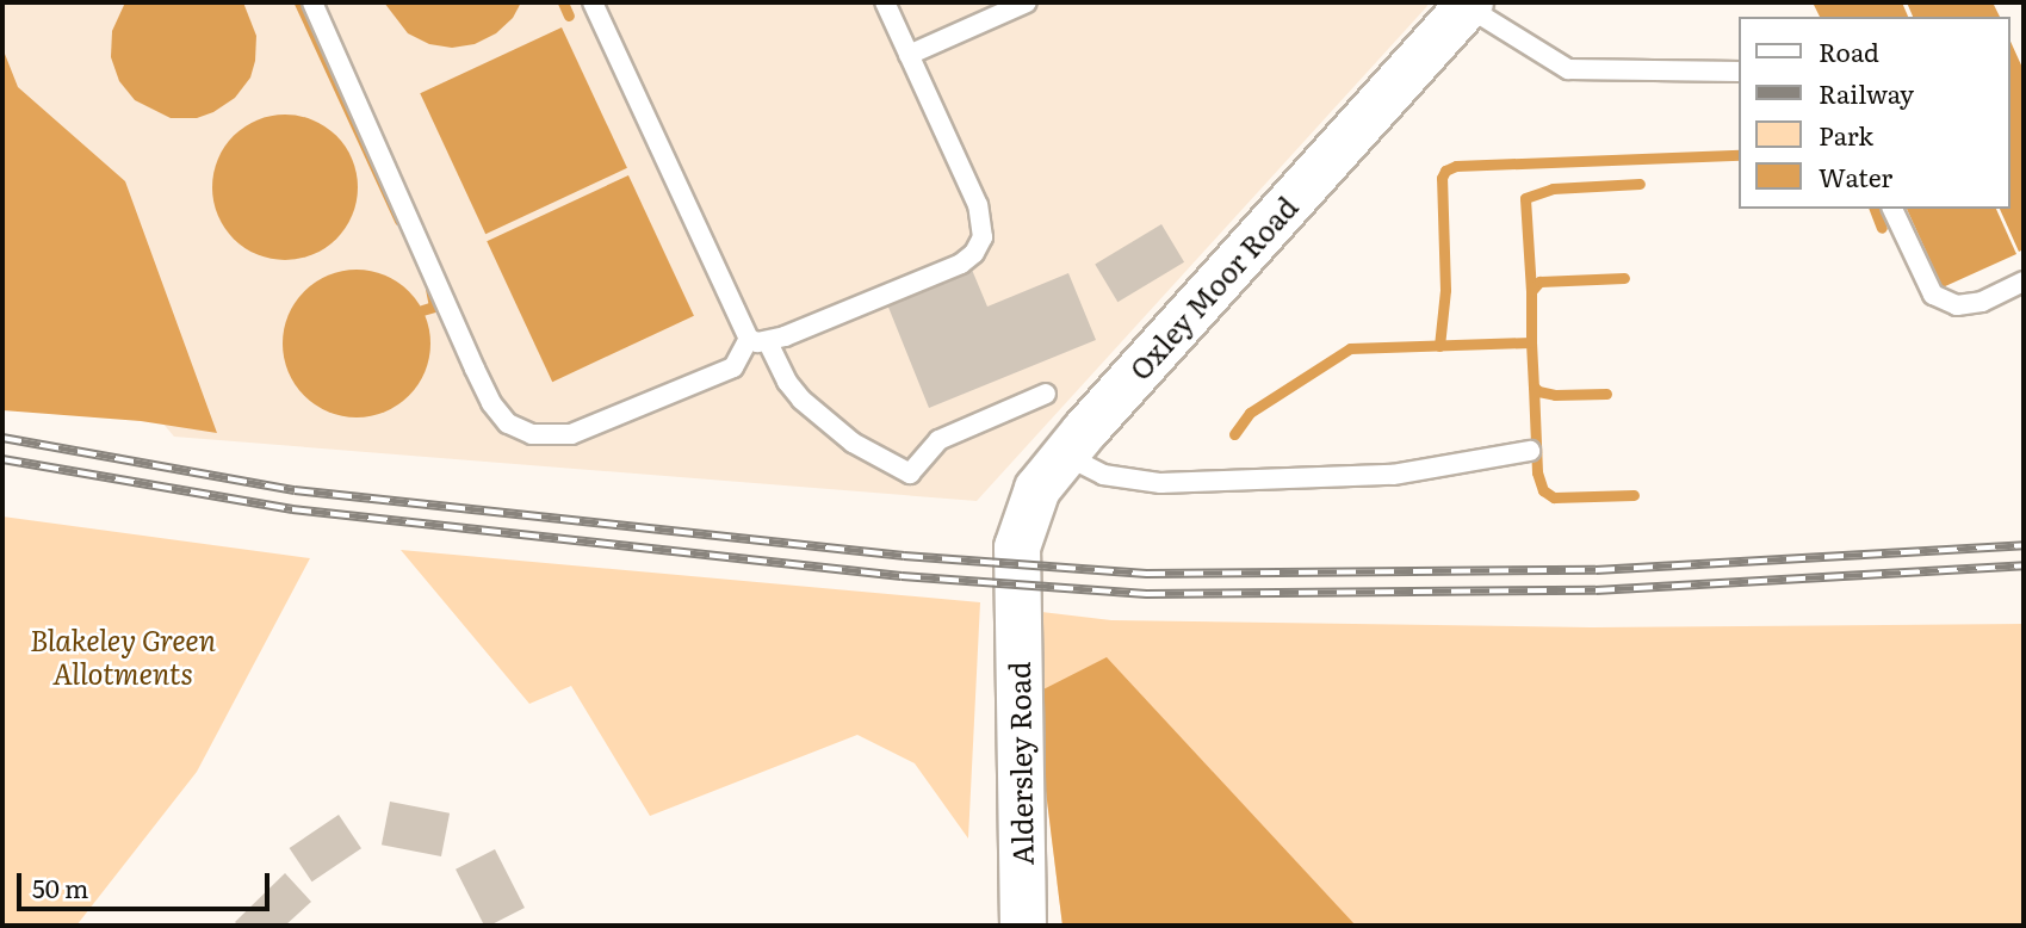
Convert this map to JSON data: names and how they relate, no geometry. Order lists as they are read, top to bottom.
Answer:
{
  "streets": {
    "street": ["Oxley Moor Road", "Aldersley Road"]
  },
  "crossings": [
    ["Oxley Moor Road", "Aldersley Road"]
  ],
  "parks": ["Blakeley Green Allotments"],
  "legend": [
    "Road",
    "Railway",
    "Park",
    "Water"
  ],
  "scale_bar": "50 m"
}
